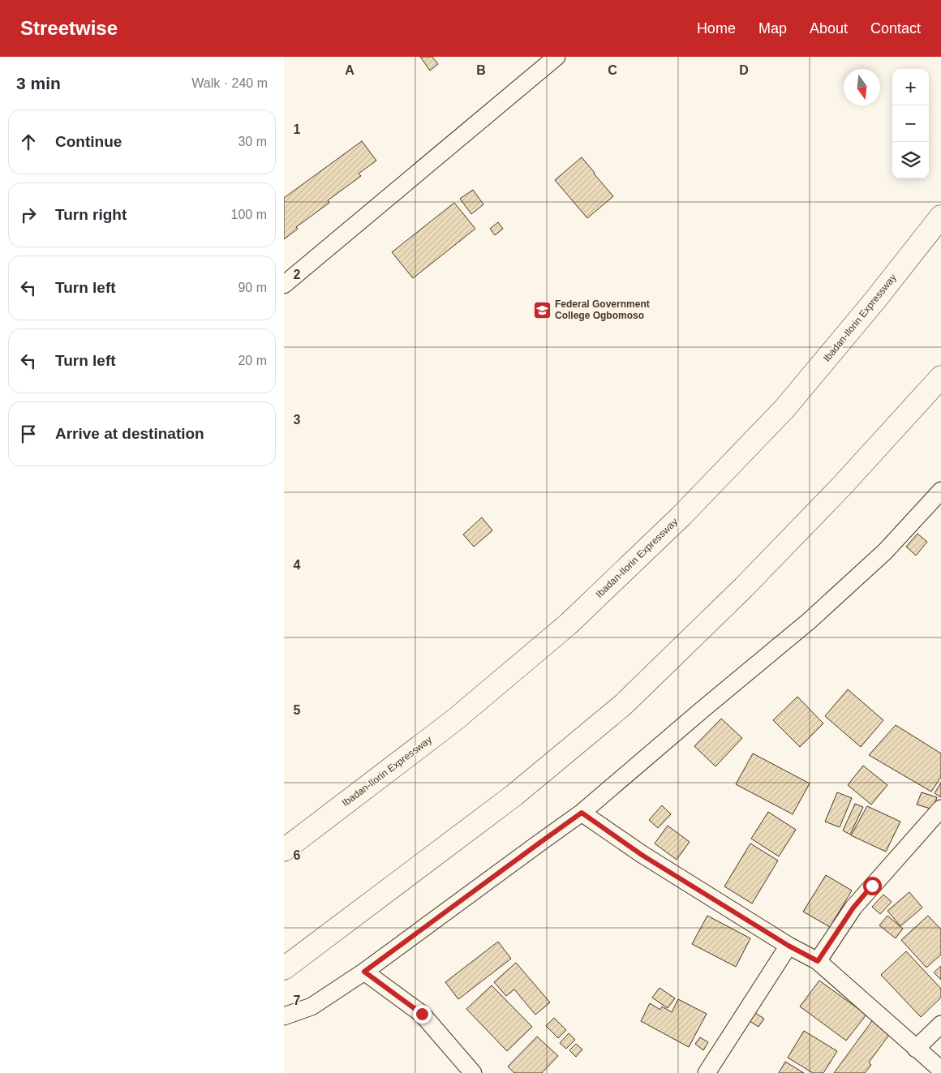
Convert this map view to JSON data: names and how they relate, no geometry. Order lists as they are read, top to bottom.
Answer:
{
  "streets": {
    "highway": ["Ibadan-Ilorin Expressway"]
  },
  "places": {
    "school or university": ["Federal Government College Ogbomoso"]
  },
  "north": "bottom",
  "page": {
    "header": "Streetwise",
    "nav": [
      "Home",
      "Map",
      "About",
      "Contact"
    ],
    "heading": ["3 min", "Walk · 240 m"],
    "map_buttons": ["+", "−"],
    "list": [
      ["Continue", "30 m"],
      ["Turn right", "100 m"],
      ["Turn left", "90 m"],
      ["Turn left", "20 m"],
      "Arrive at destination"
    ]
  },
  "grid": {
    "columns": [
      "A",
      "B",
      "C",
      "D"
    ],
    "rows": [
      "1",
      "2",
      "3",
      "4",
      "5",
      "6",
      "7"
    ]
  }
}
